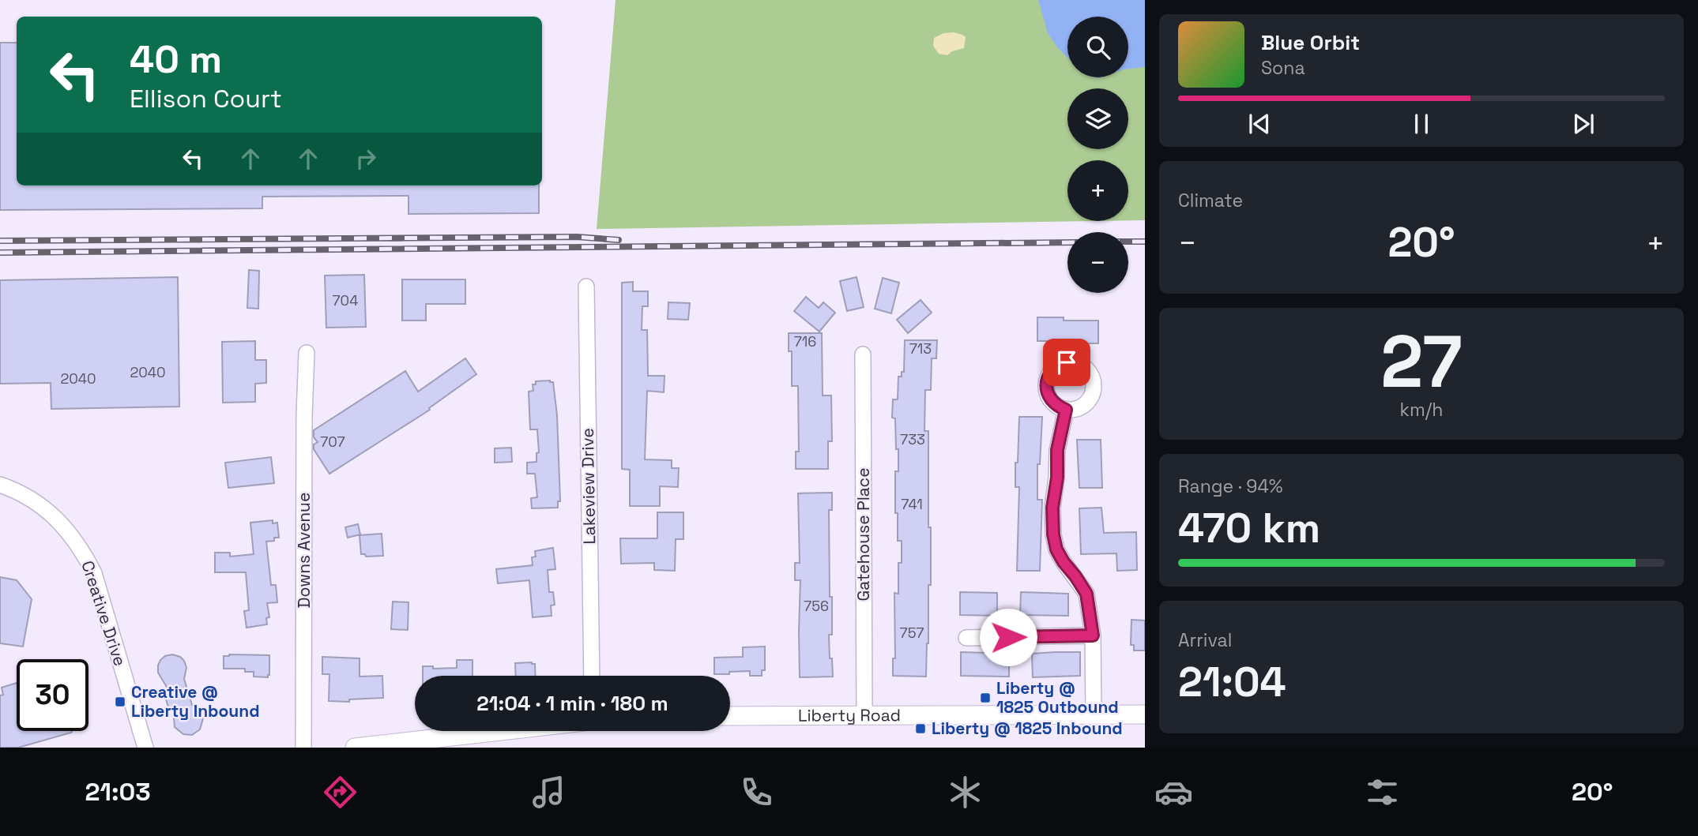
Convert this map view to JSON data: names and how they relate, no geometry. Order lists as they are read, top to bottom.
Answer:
{
  "streets": {
    "main road": ["Liberty Road"],
    "street": [
      "Lakeview Drive",
      "Gatehouse Place",
      "Downs Avenue",
      "Creative Drive"
    ]
  },
  "crossings": [
    ["Gatehouse Place", "Liberty Road"]
  ],
  "places": {
    "transit": ["Liberty @ 1825 Outbound", "Creative @ Liberty Inbound", "Liberty @ 1825 Inbound"]
  },
  "house_numbers": [
    "704",
    "716",
    "713",
    "2040",
    "2040",
    "733",
    "707",
    "741",
    "756",
    "757"
  ],
  "page": {
    "map_buttons": ["+", "−"],
    "turn": ["40 m", "Ellison Court"],
    "song": ["Blue Orbit", "Sona"],
    "tile": [
      "Climate",
      ["27", "km/h"],
      ["Range · 94%", "470 km"],
      ["Arrival", "21:04"]
    ],
    "heat": ["−", "20°", "+"],
    "limit": "30",
    "trip": "21:04 · 1 min · 180 m",
    "tabs": ["21:03", "20°"]
  }
}
